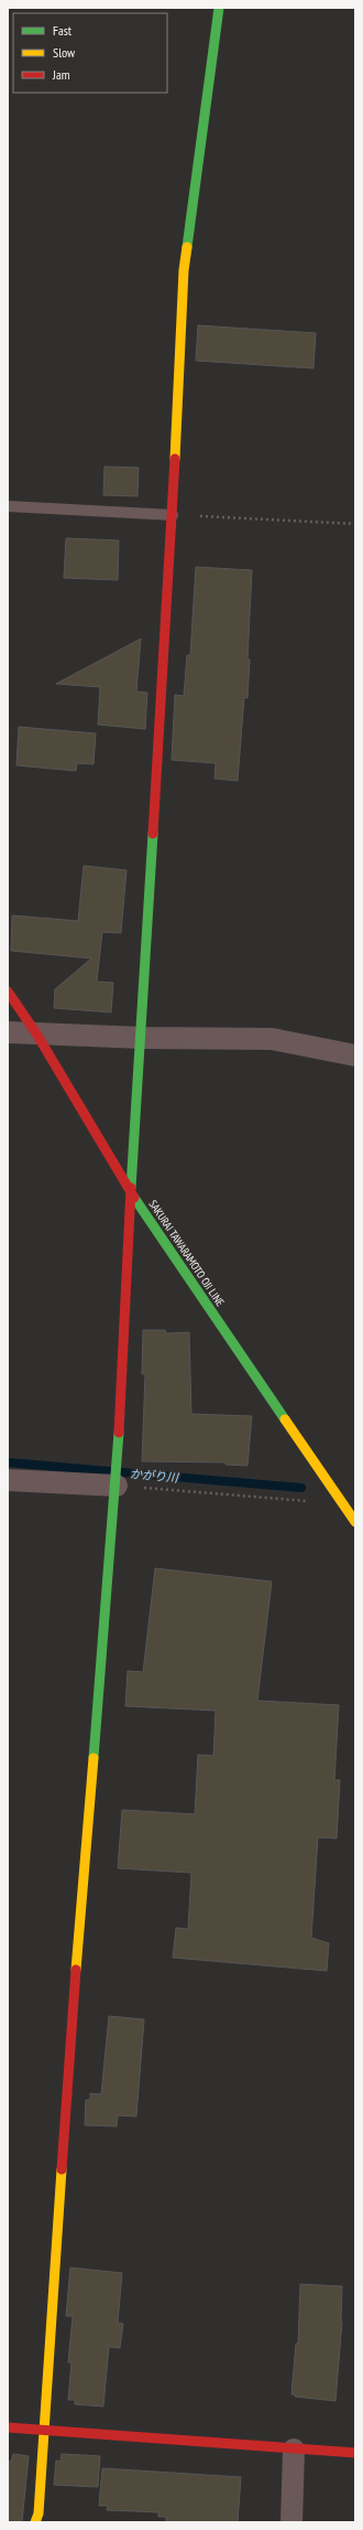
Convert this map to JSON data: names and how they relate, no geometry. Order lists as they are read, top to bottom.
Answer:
{
  "streets": {
    "street": ["SAKURAI TAWARAMOTO OJI LINE"]
  },
  "water": ["かがり川"],
  "legend": ["Fast", "Slow", "Jam"]
}
